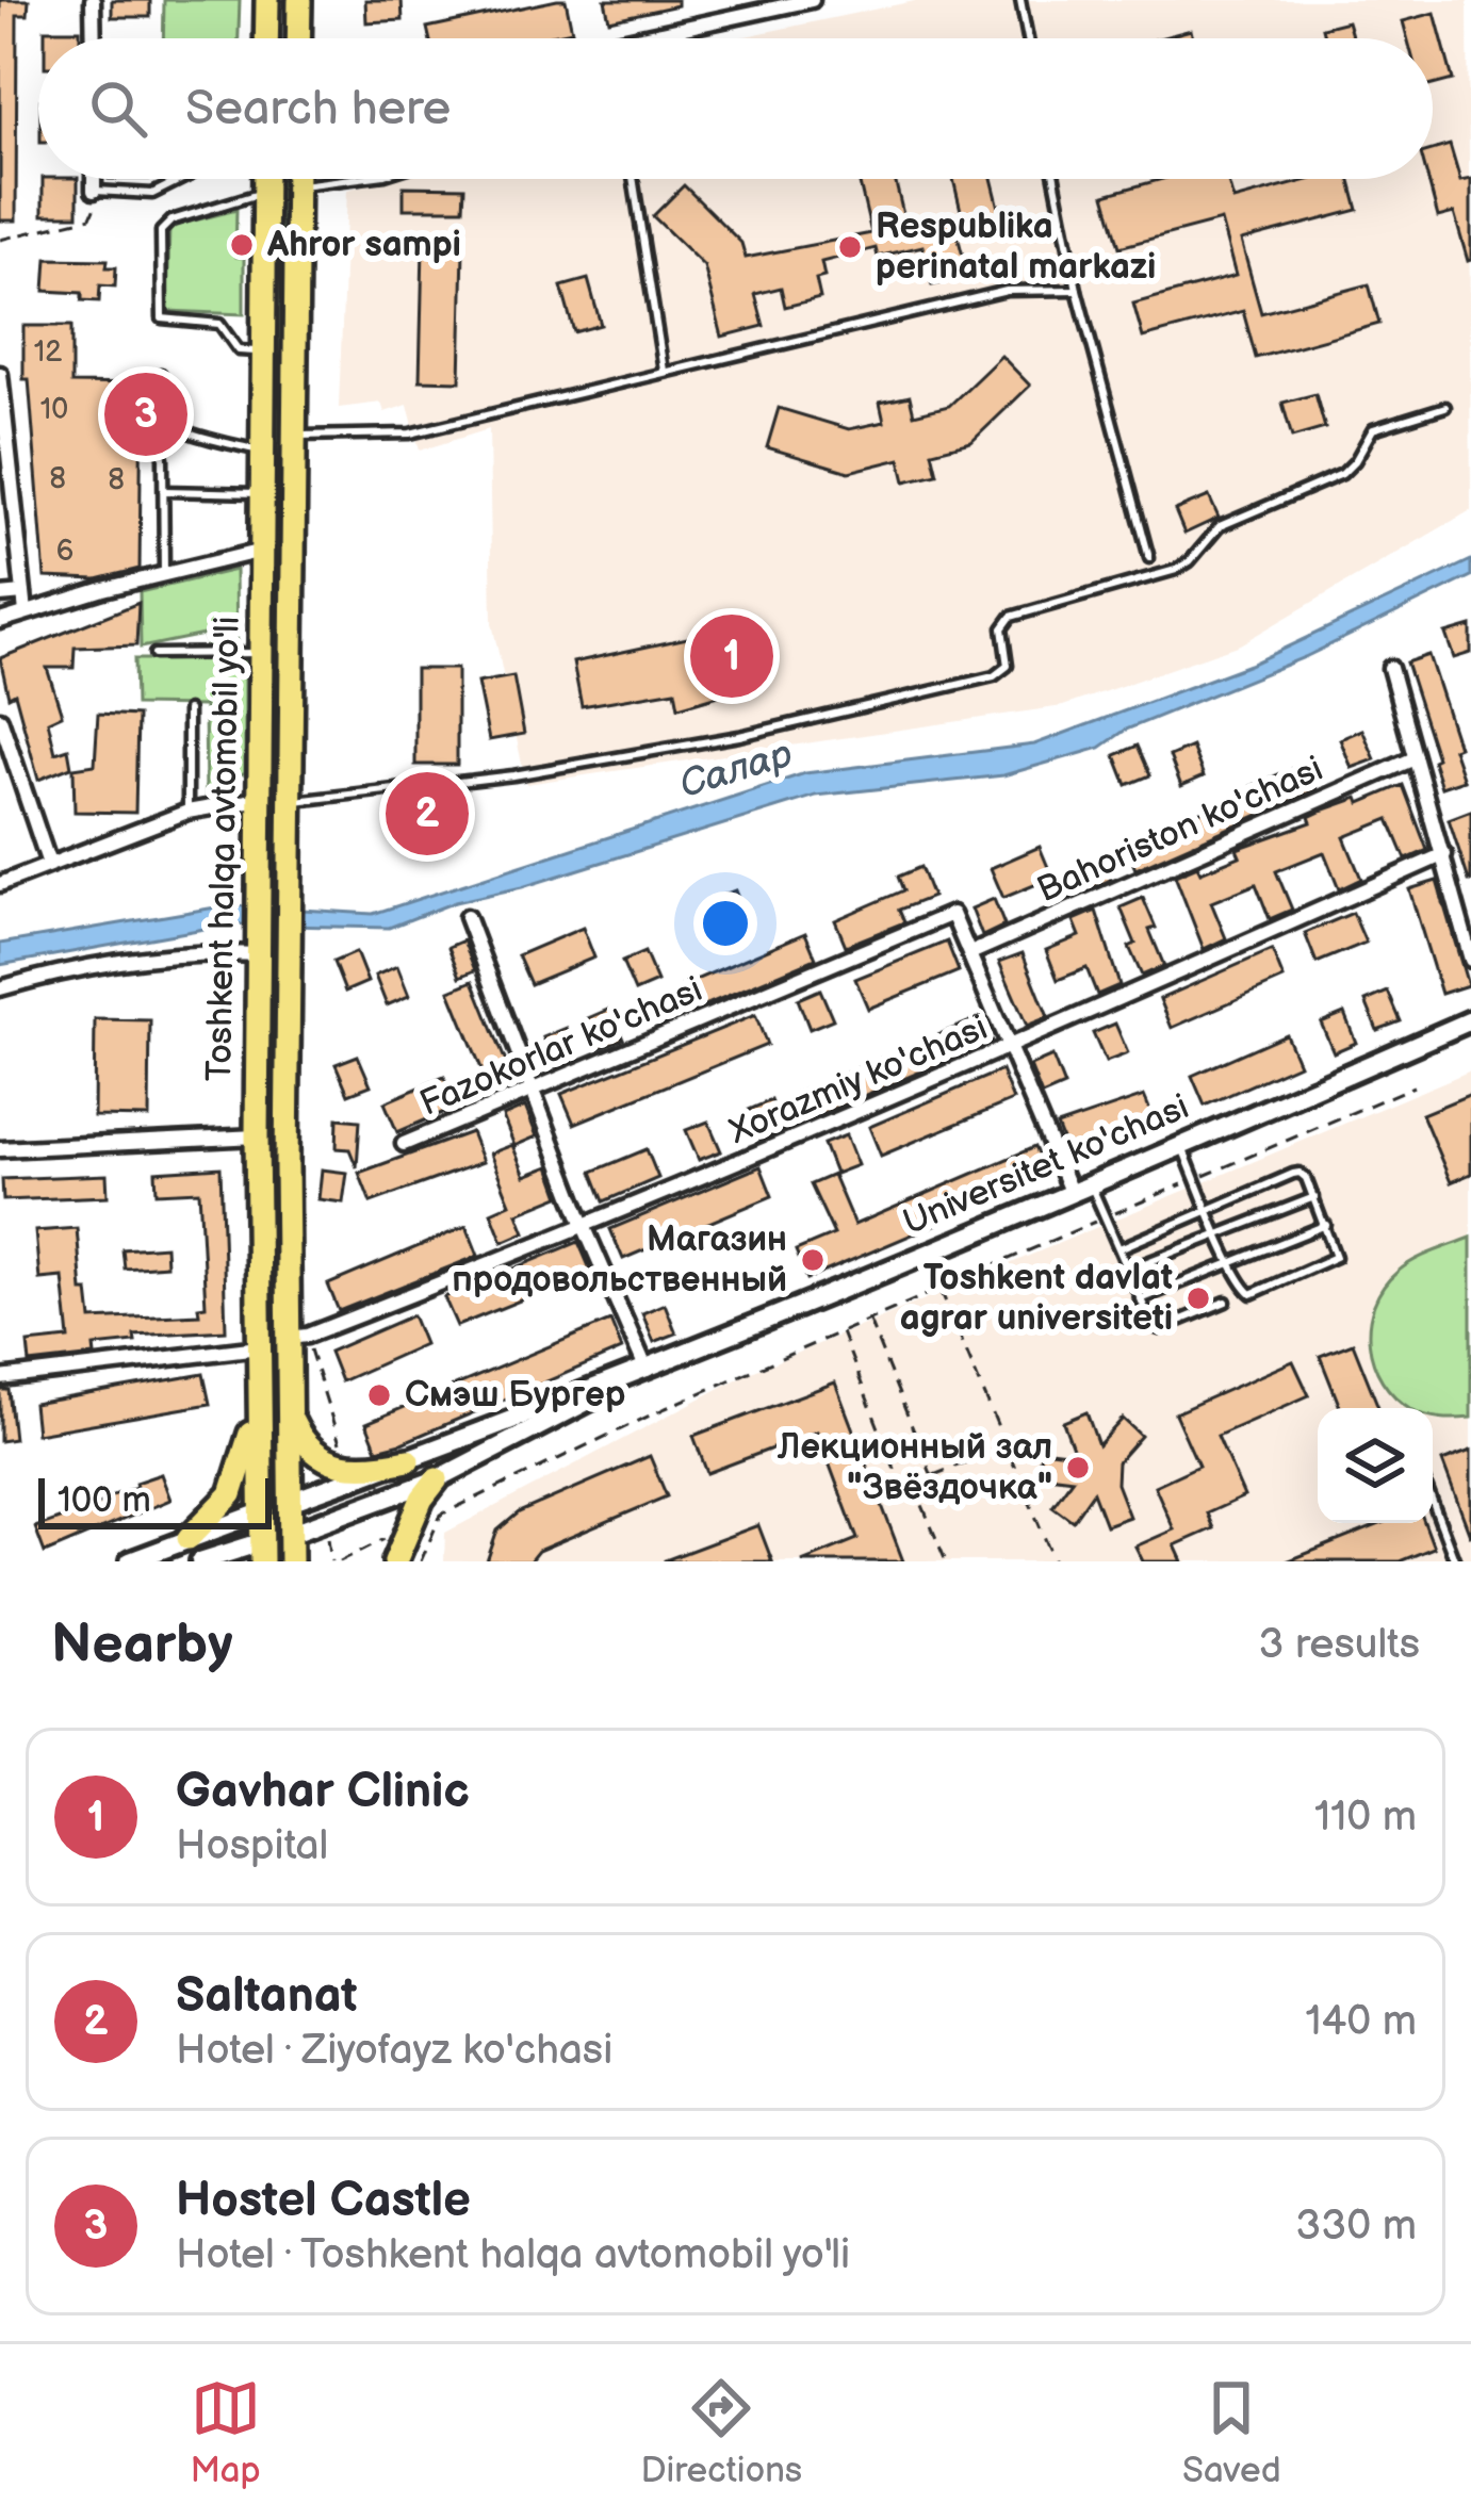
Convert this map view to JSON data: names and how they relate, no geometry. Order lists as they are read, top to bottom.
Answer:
{
  "streets": {
    "highway": ["Toshkent halqa avtomobil yo'li", "Universitet ko'chasi"],
    "street": ["Bahoriston ko'chasi", "Fazokorlar ko'chasi", "Xorazmiy ko'chasi"]
  },
  "crossings": [
    ["Bahoriston ko'chasi", "Fazokorlar ko'chasi"],
    ["Toshkent halqa avtomobil yo'li", "Xorazmiy ko'chasi"],
    ["Toshkent halqa avtomobil yo'li", "Universitet ko'chasi"]
  ],
  "water": ["Салар"],
  "places": [
    "Ahror sampi",
    "Respublika perinatal markazi",
    "Магазин продовольственный",
    "Toshkent davlat agrar universiteti",
    "Смэш Бургер",
    "Лекционный зал \"Звёздочка\""
  ],
  "house_numbers": [
    "12",
    "10",
    "8",
    "8",
    "6"
  ],
  "scale_bar": "100 m",
  "page": {
    "search": "Search here",
    "pins": ["3", "1", "2"],
    "scale": "100 m",
    "heading": ["Nearby", "3 results"],
    "list": [
      {
        "mark": "1",
        "name": "Gavhar Clinic",
        "note": "Hospital",
        "value": "110 m"
      },
      {
        "mark": "2",
        "name": "Saltanat",
        "note": "Hotel · Ziyofayz ko'chasi",
        "value": "140 m"
      },
      {
        "mark": "3",
        "name": "Hostel Castle",
        "note": "Hotel · Toshkent halqa avtomobil yo'li",
        "value": "330 m"
      }
    ],
    "nav": ["Map", "Directions", "Saved"]
  }
}
